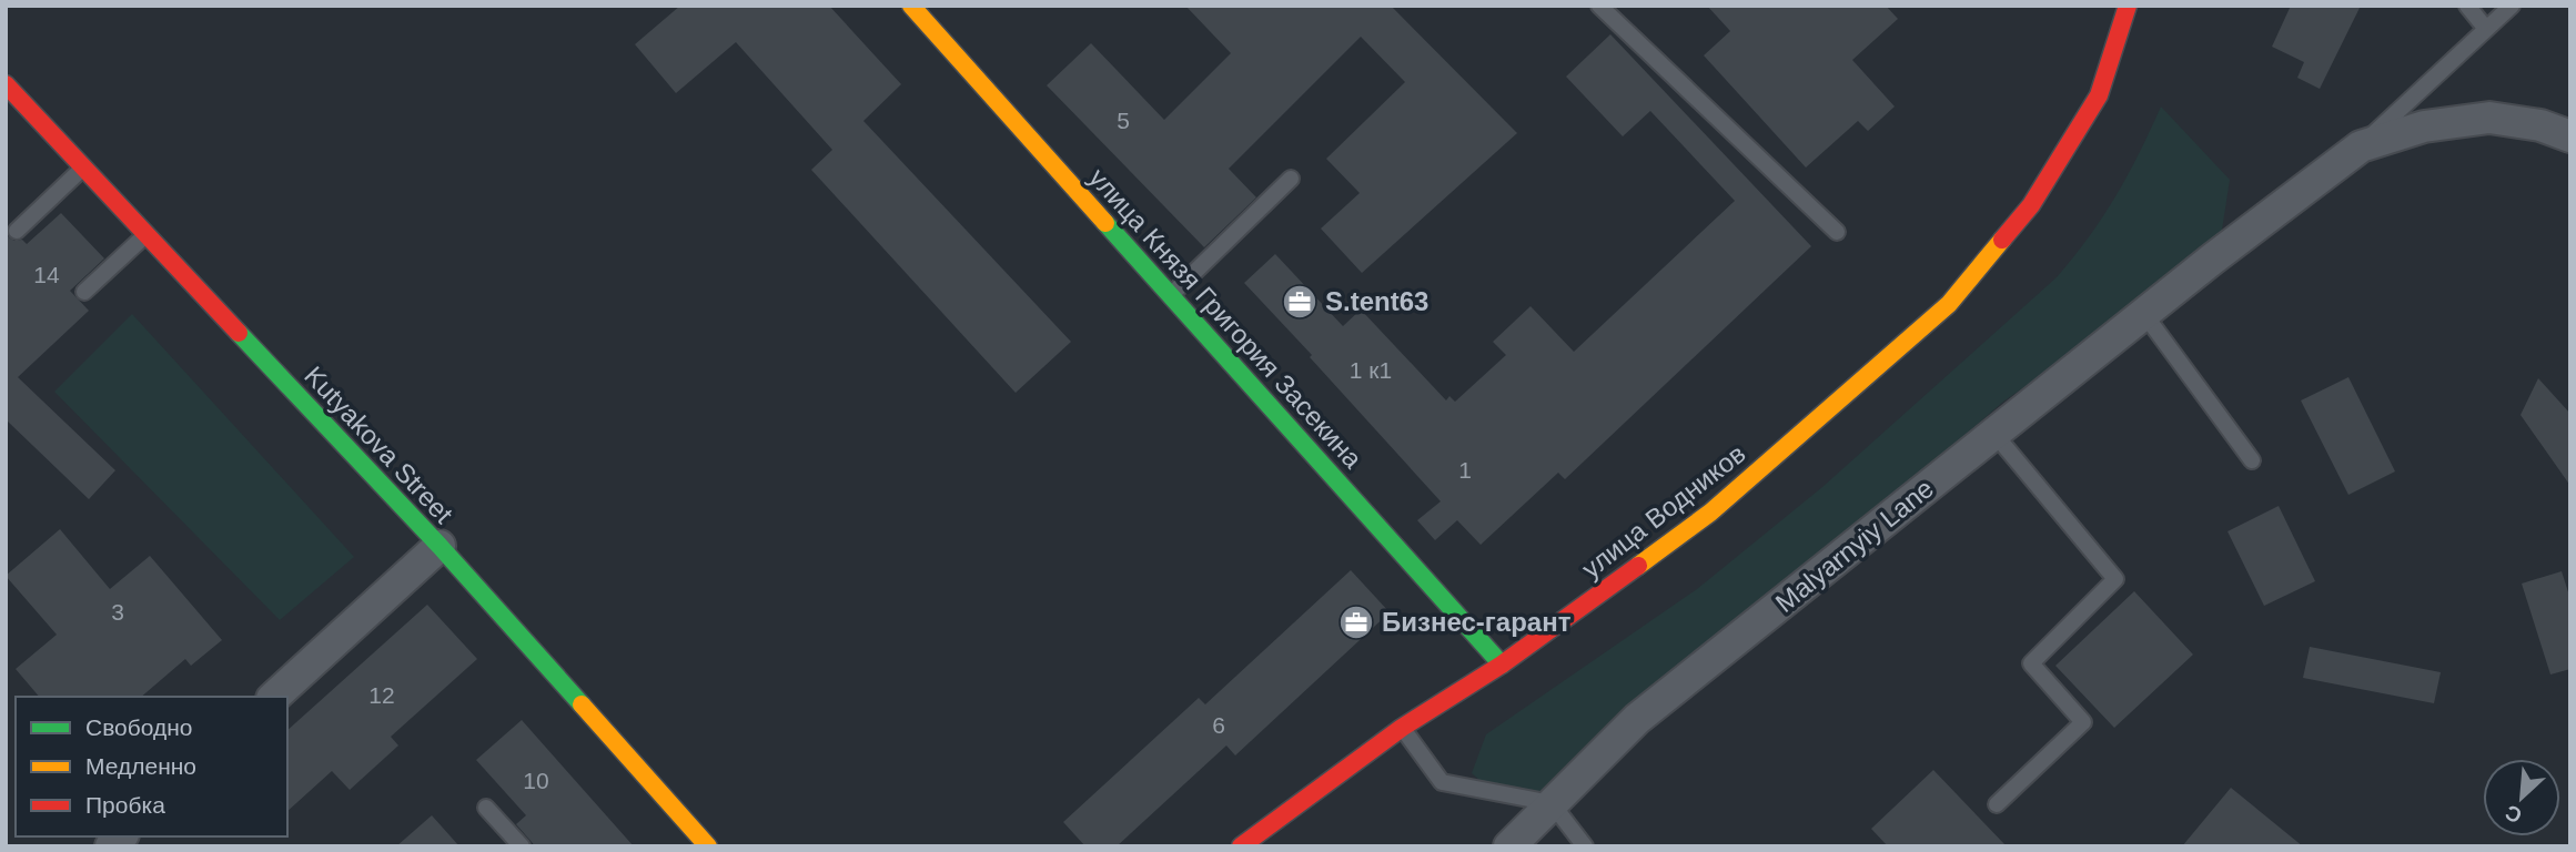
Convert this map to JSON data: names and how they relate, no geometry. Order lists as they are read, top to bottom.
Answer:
{
  "streets": {
    "main road": ["улица Князя Григория Засекина", "Kutyakova Street", "улица Водников"],
    "street": ["Malyarnyiy Lane"]
  },
  "crossings": [
    ["улица Князя Григория Засекина", "улица Водников"]
  ],
  "places": {
    "office": ["S.tent63", "Бизнес-гарант"]
  },
  "house_numbers": [
    "5",
    "14",
    "1 к1",
    "1",
    "3",
    "12",
    "6",
    "10"
  ],
  "legend": ["Свободно", "Медленно", "Пробка"],
  "north": "bottom left"
}
